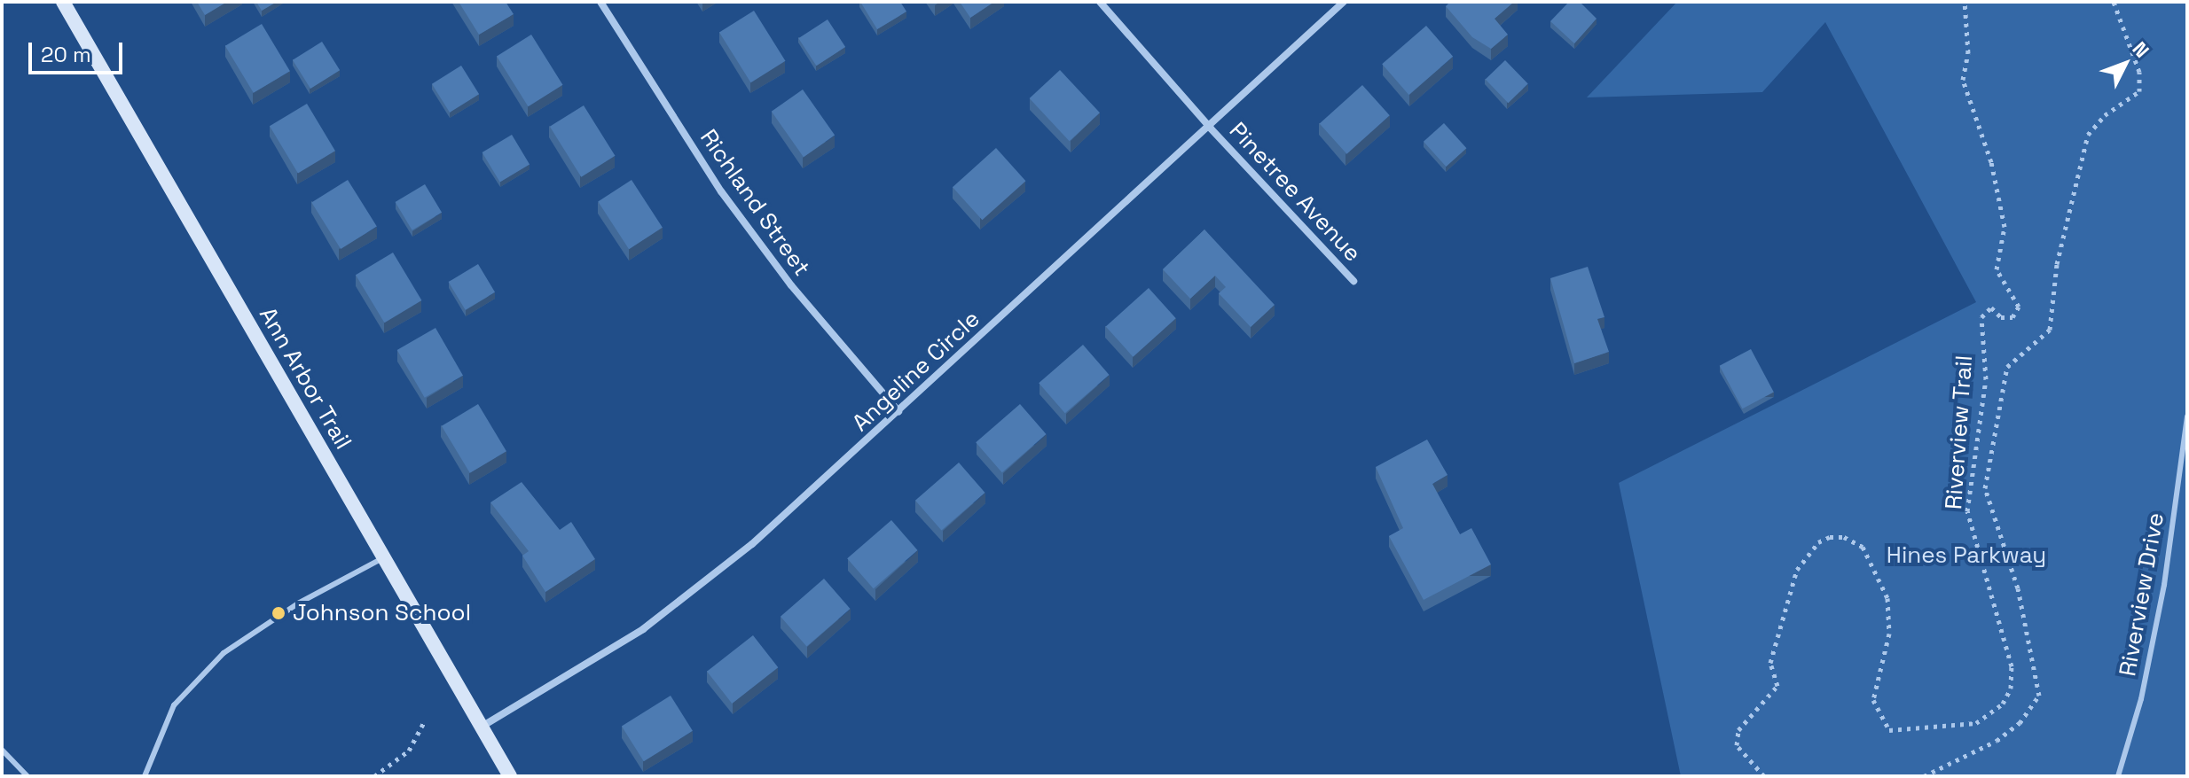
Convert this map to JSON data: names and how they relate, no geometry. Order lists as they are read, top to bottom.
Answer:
{
  "streets": {
    "street": [
      "Pinetree Avenue",
      "Richland Street",
      "Angeline Circle",
      "Ann Arbor Trail"
    ],
    "lane": ["Riverview Drive"],
    "path": ["Riverview Trail"]
  },
  "crossings": [
    ["Pinetree Avenue", "Angeline Circle"],
    ["Richland Street", "Angeline Circle"],
    ["Angeline Circle", "Ann Arbor Trail"]
  ],
  "parks": ["Hines Parkway"],
  "places": ["Johnson School"],
  "scale_bar": "20 m",
  "north": "top right"
}
